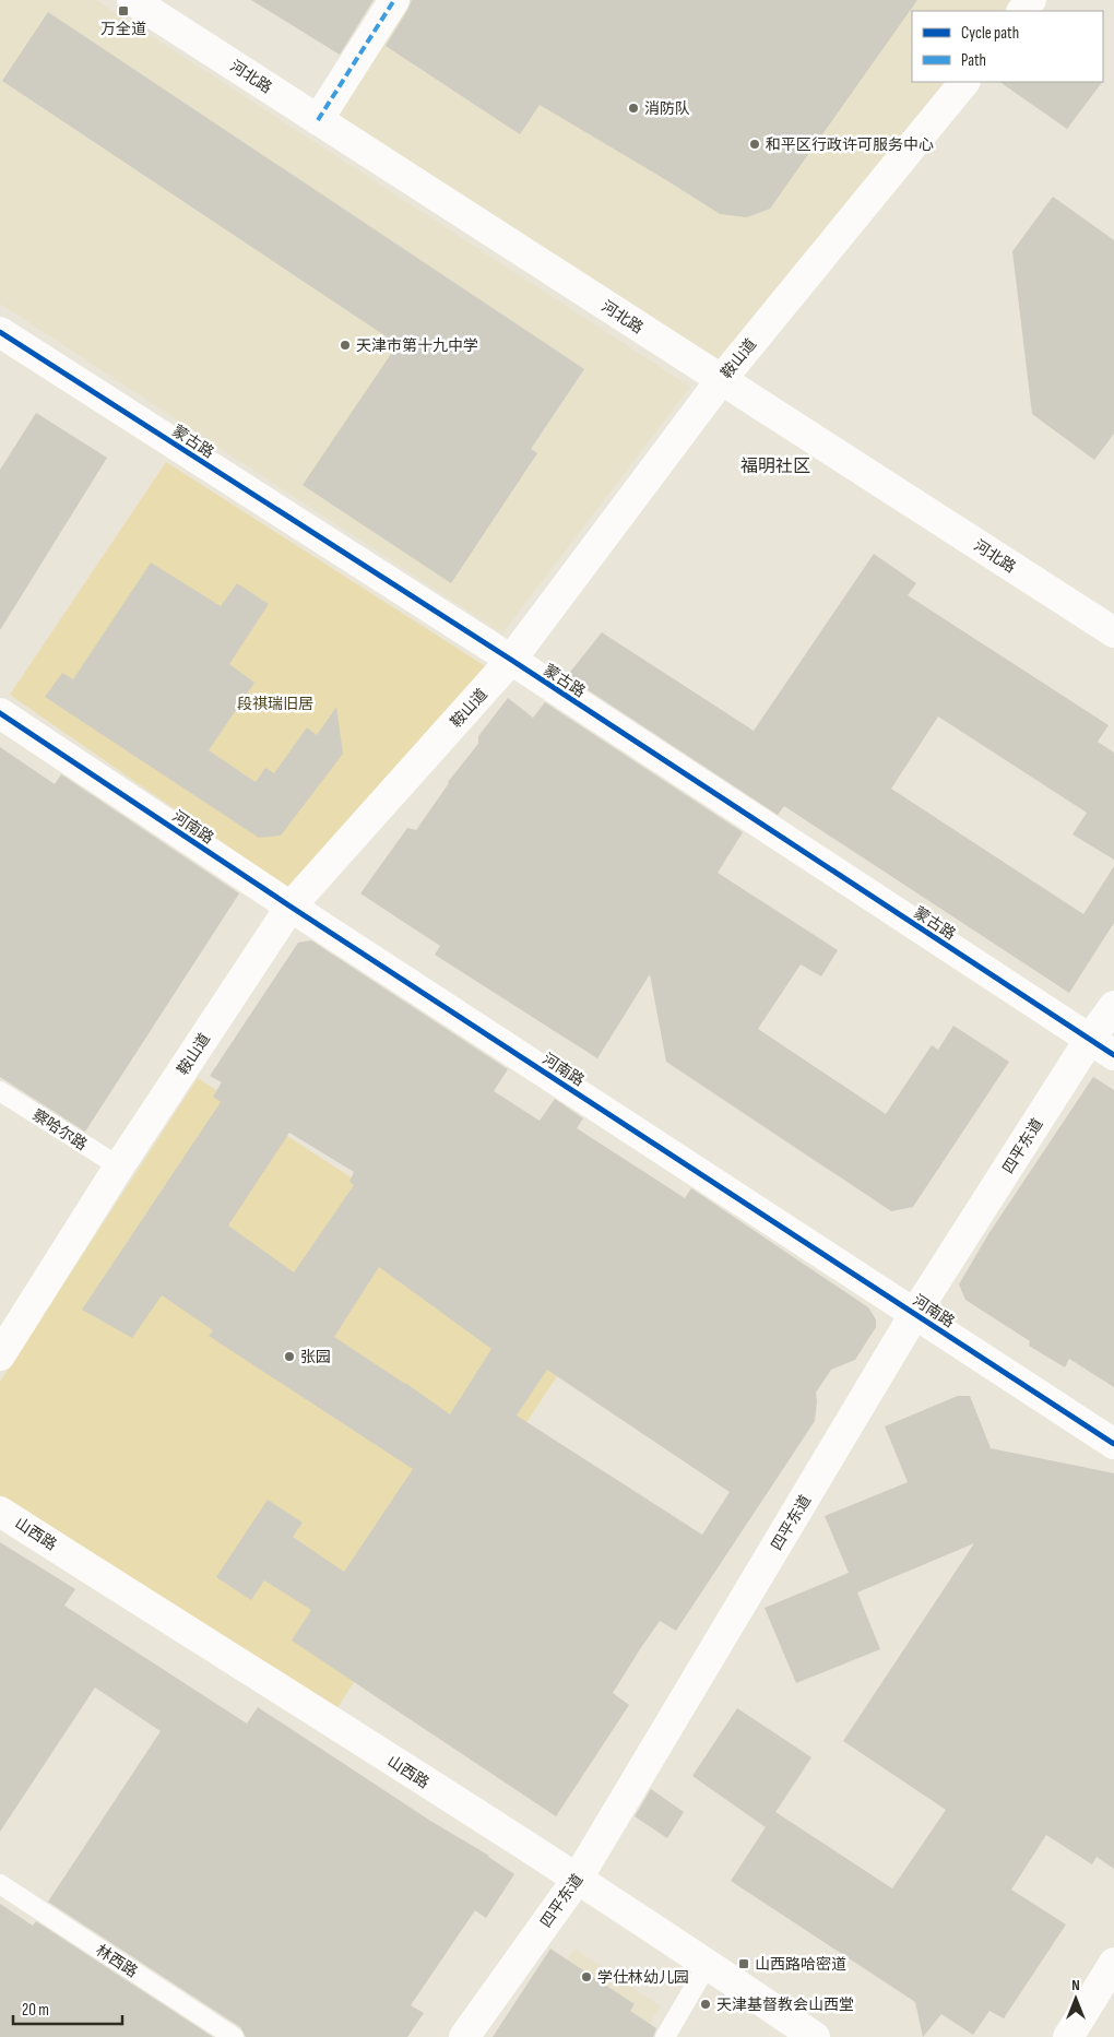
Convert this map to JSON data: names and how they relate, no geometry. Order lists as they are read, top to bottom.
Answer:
{
  "streets": {
    "street": [
      "河北路",
      "鞍山道",
      "蒙古路",
      "河南路",
      "四平东道",
      "山西路"
    ],
    "lane": ["察哈尔路", "林西路"]
  },
  "crossings": [
    ["河北路", "鞍山道"],
    ["鞍山道", "蒙古路"],
    ["鞍山道", "河南路"],
    ["鞍山道", "察哈尔路"],
    ["蒙古路", "四平东道"],
    ["河南路", "四平东道"],
    ["四平东道", "山西路"]
  ],
  "districts": ["福明社区"],
  "parks": ["段祺瑞旧居"],
  "places": {
    "transit": ["万全道", "山西路哈密道"],
    "other": [
      "消防队",
      "和平区行政许可服务中心",
      "天津市第十九中学",
      "张园",
      "学仕林幼儿园",
      "天津基督教会山西堂"
    ]
  },
  "legend": ["Cycle path", "Path"],
  "scale_bar": "20 m",
  "north": "top"
}
